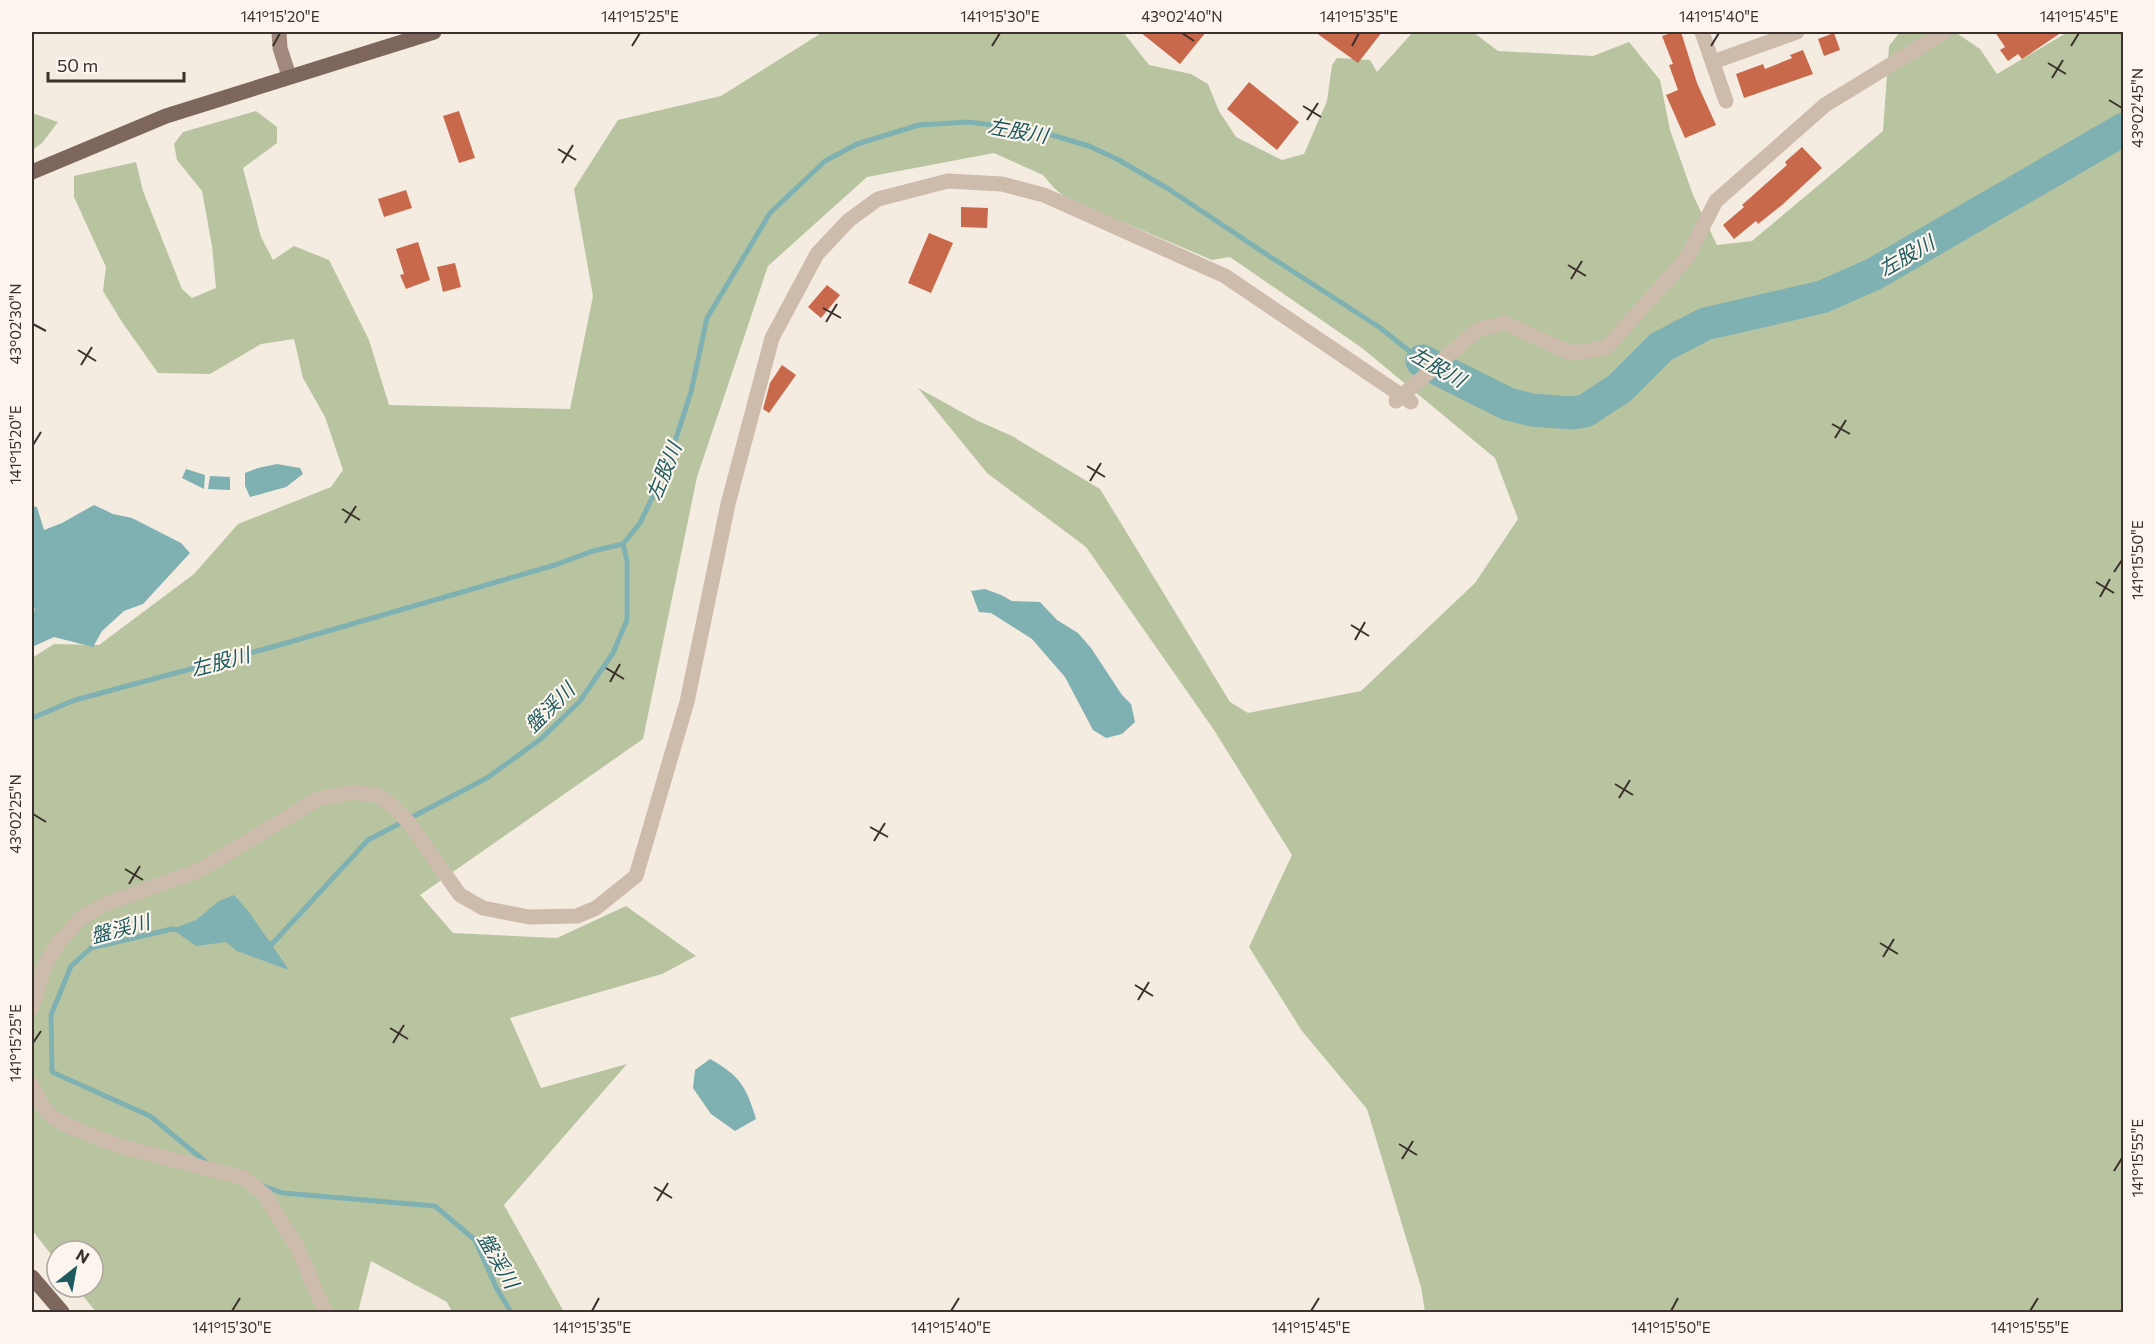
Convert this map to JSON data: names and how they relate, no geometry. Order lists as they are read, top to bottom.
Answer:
{
  "water": ["左股川", "盤渓川"],
  "scale_bar": "50 m",
  "north": "top right",
  "coordinates": [
    "141°15'20\"E",
    "141°15'25\"E",
    "141°15'30\"E",
    "43°02'40\"N",
    "141°15'35\"E",
    "141°15'40\"E",
    "141°15'45\"E",
    "43°02'45\"N",
    "43°02'30\"N",
    "141°15'50\"E",
    "43°02'25\"N",
    "141°15'55\"E"
  ]
}
